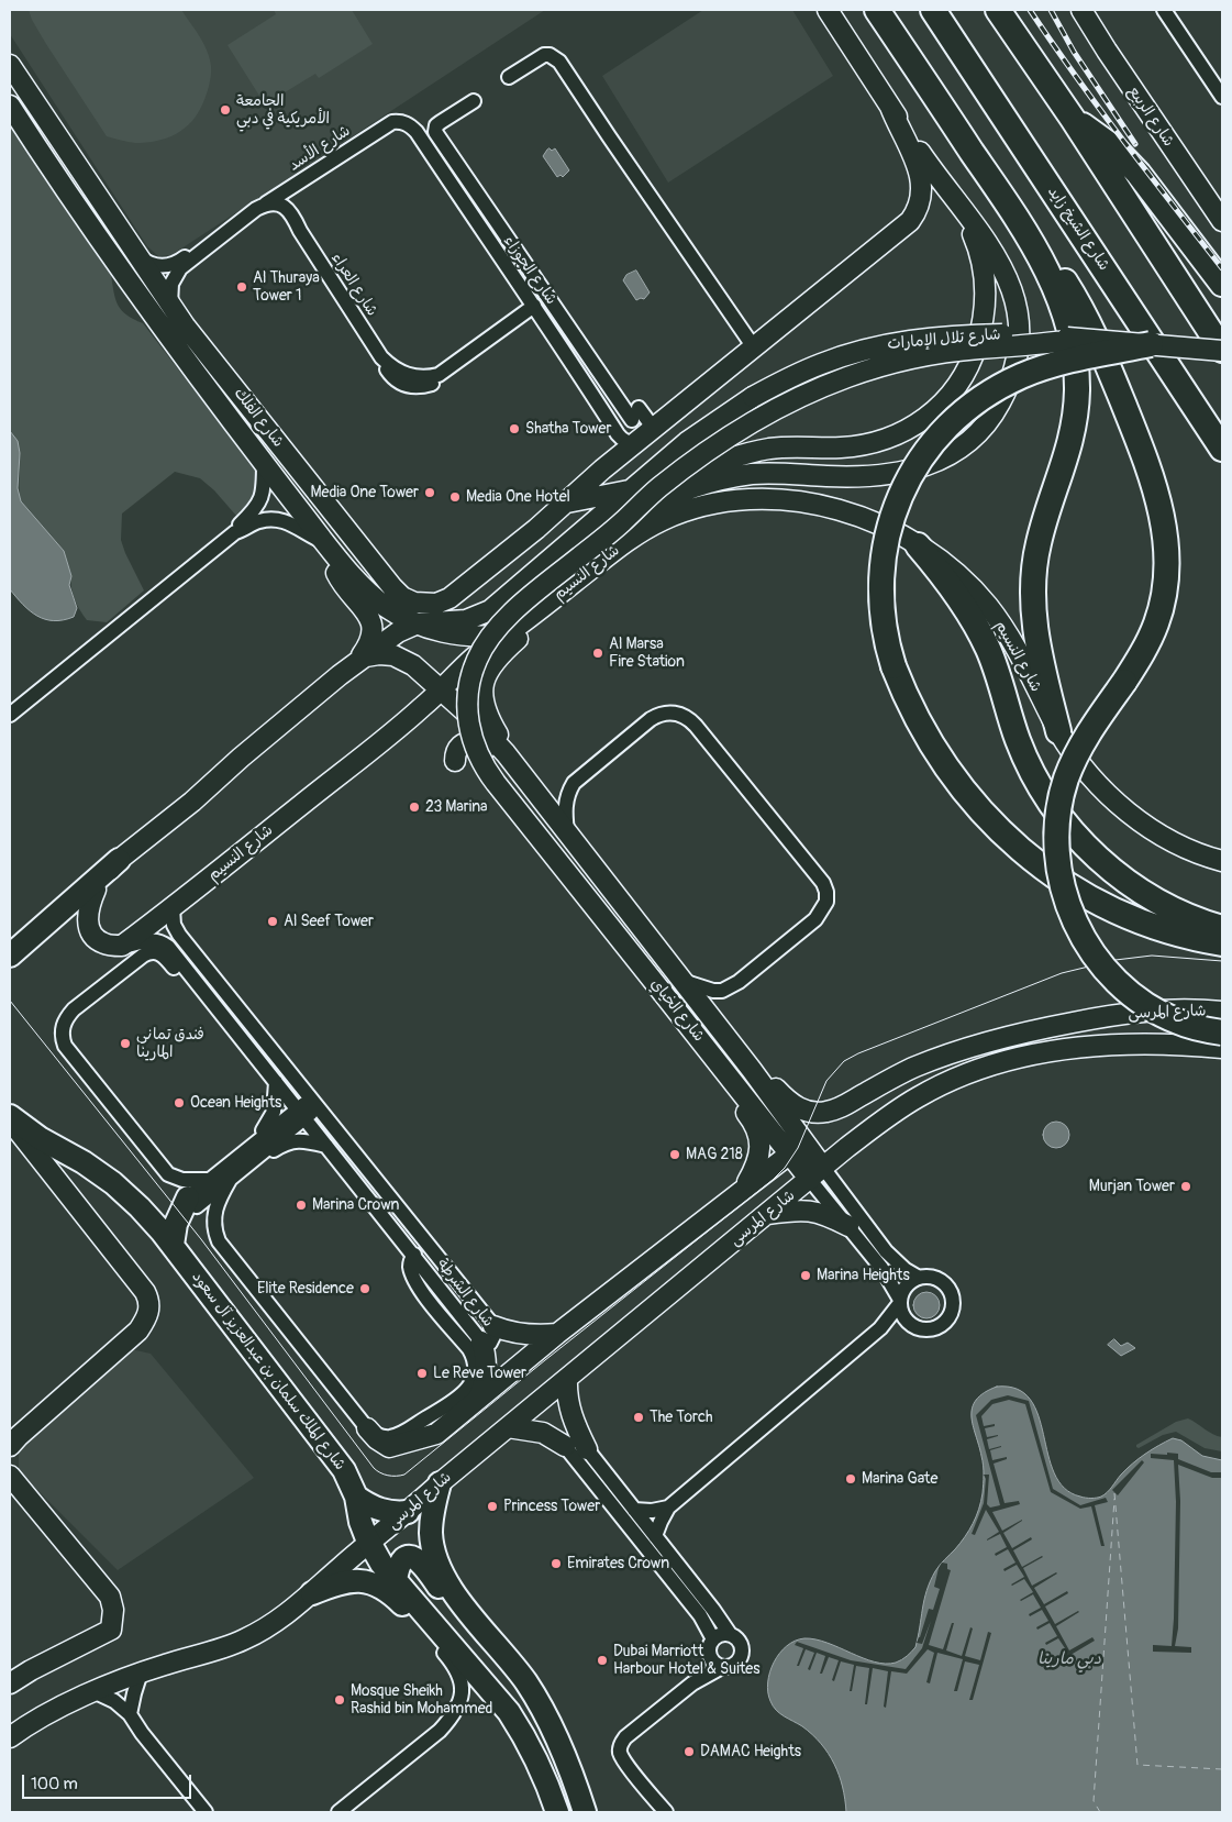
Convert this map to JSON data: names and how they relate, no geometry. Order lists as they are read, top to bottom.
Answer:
{
  "streets": {
    "highway": ["شارع الشيخ زايد"],
    "main road": [
      "شارع الربيع",
      "شارع تلال الإمارات",
      "شارع الفلك",
      "شارع النسيم",
      "شارع الخياي",
      "شارع المرسى",
      "شارع الملك سلمان بن عبدالعزيز آل سعود"
    ],
    "street": [
      "شارع الأسد",
      "شارع الجوزاء",
      "شارع العراء",
      "شارع الشرطة"
    ]
  },
  "crossings": [
    ["شارع الأسد", "شارع الجوزاء"],
    ["شارع الأسد", "شارع العراء"],
    ["شارع الجوزاء", "شارع العراء"],
    ["شارع الجوزاء", "شارع الفلك"],
    ["شارع الفلك", "شارع النسيم"],
    ["شارع النسيم", "شارع الخياي"],
    ["شارع النسيم", "شارع الشرطة"],
    ["شارع الخياي", "شارع المرسى"],
    ["شارع المرسى", "شارع الملك سلمان بن عبدالعزيز آل سعود"]
  ],
  "water": ["دبي مارينا"],
  "places": [
    "الجامعة الأمريكية في دبي",
    "Al Thuraya Tower 1",
    "Shatha Tower",
    "Media One Tower",
    "Media One Hotel",
    "Al Marsa Fire Station",
    "23 Marina",
    "Al Seef Tower",
    "فندق تماني المارينا",
    "Ocean Heights",
    "MAG 218",
    "Murjan Tower",
    "Marina Crown",
    "Marina Heights",
    "Elite Residence",
    "Le Reve Tower",
    "The Torch",
    "Marina Gate",
    "Princess Tower",
    "Emirates Crown",
    "Dubai Marriott Harbour Hotel & Suites",
    "Mosque Sheikh Rashid bin Mohammed",
    "DAMAC Heights"
  ],
  "scale_bar": "100 m"
}
